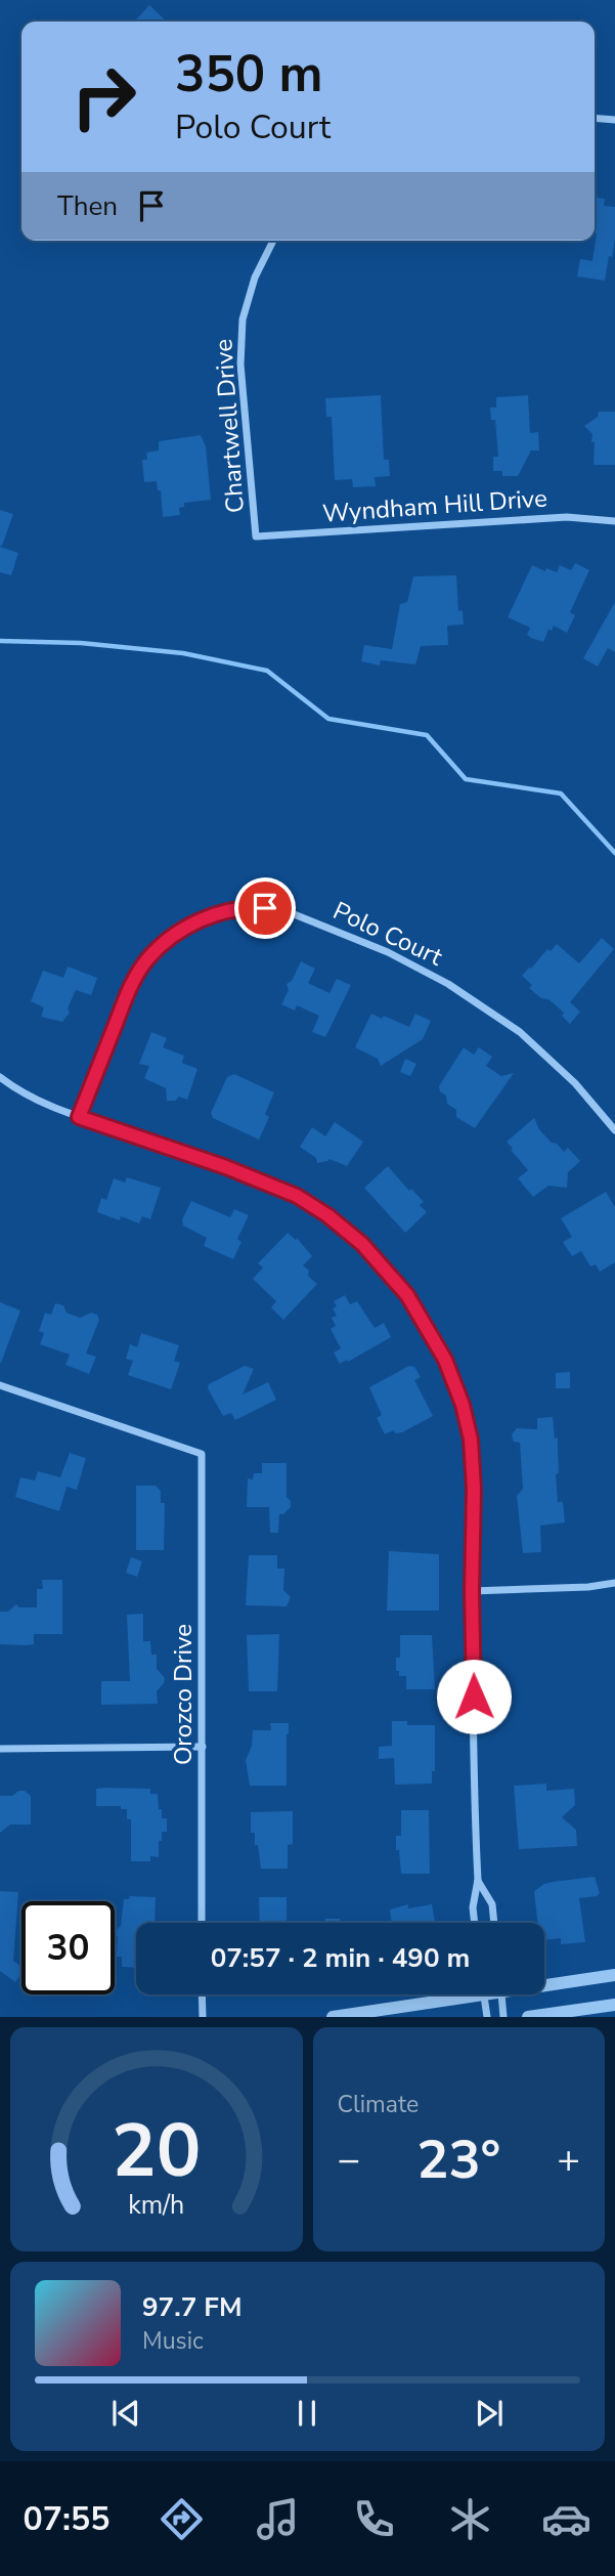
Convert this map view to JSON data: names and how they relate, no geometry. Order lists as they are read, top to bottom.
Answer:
{
  "streets": {
    "street": [
      "Chartwell Drive",
      "Wyndham Hill Drive",
      "Polo Court",
      "Orozco Drive"
    ]
  },
  "crossings": [
    ["Chartwell Drive", "Wyndham Hill Drive"]
  ],
  "page": {
    "turn": ["350 m", "Polo Court"],
    "then": "Then",
    "limit": "30",
    "trip": "07:57 · 2 min · 490 m",
    "tile": "Climate",
    "heat": ["−", "23°", "+"],
    "song": ["97.7 FM", "Music"],
    "tabs": "07:55",
    "gauge": ["20", "km/h"]
  }
}
